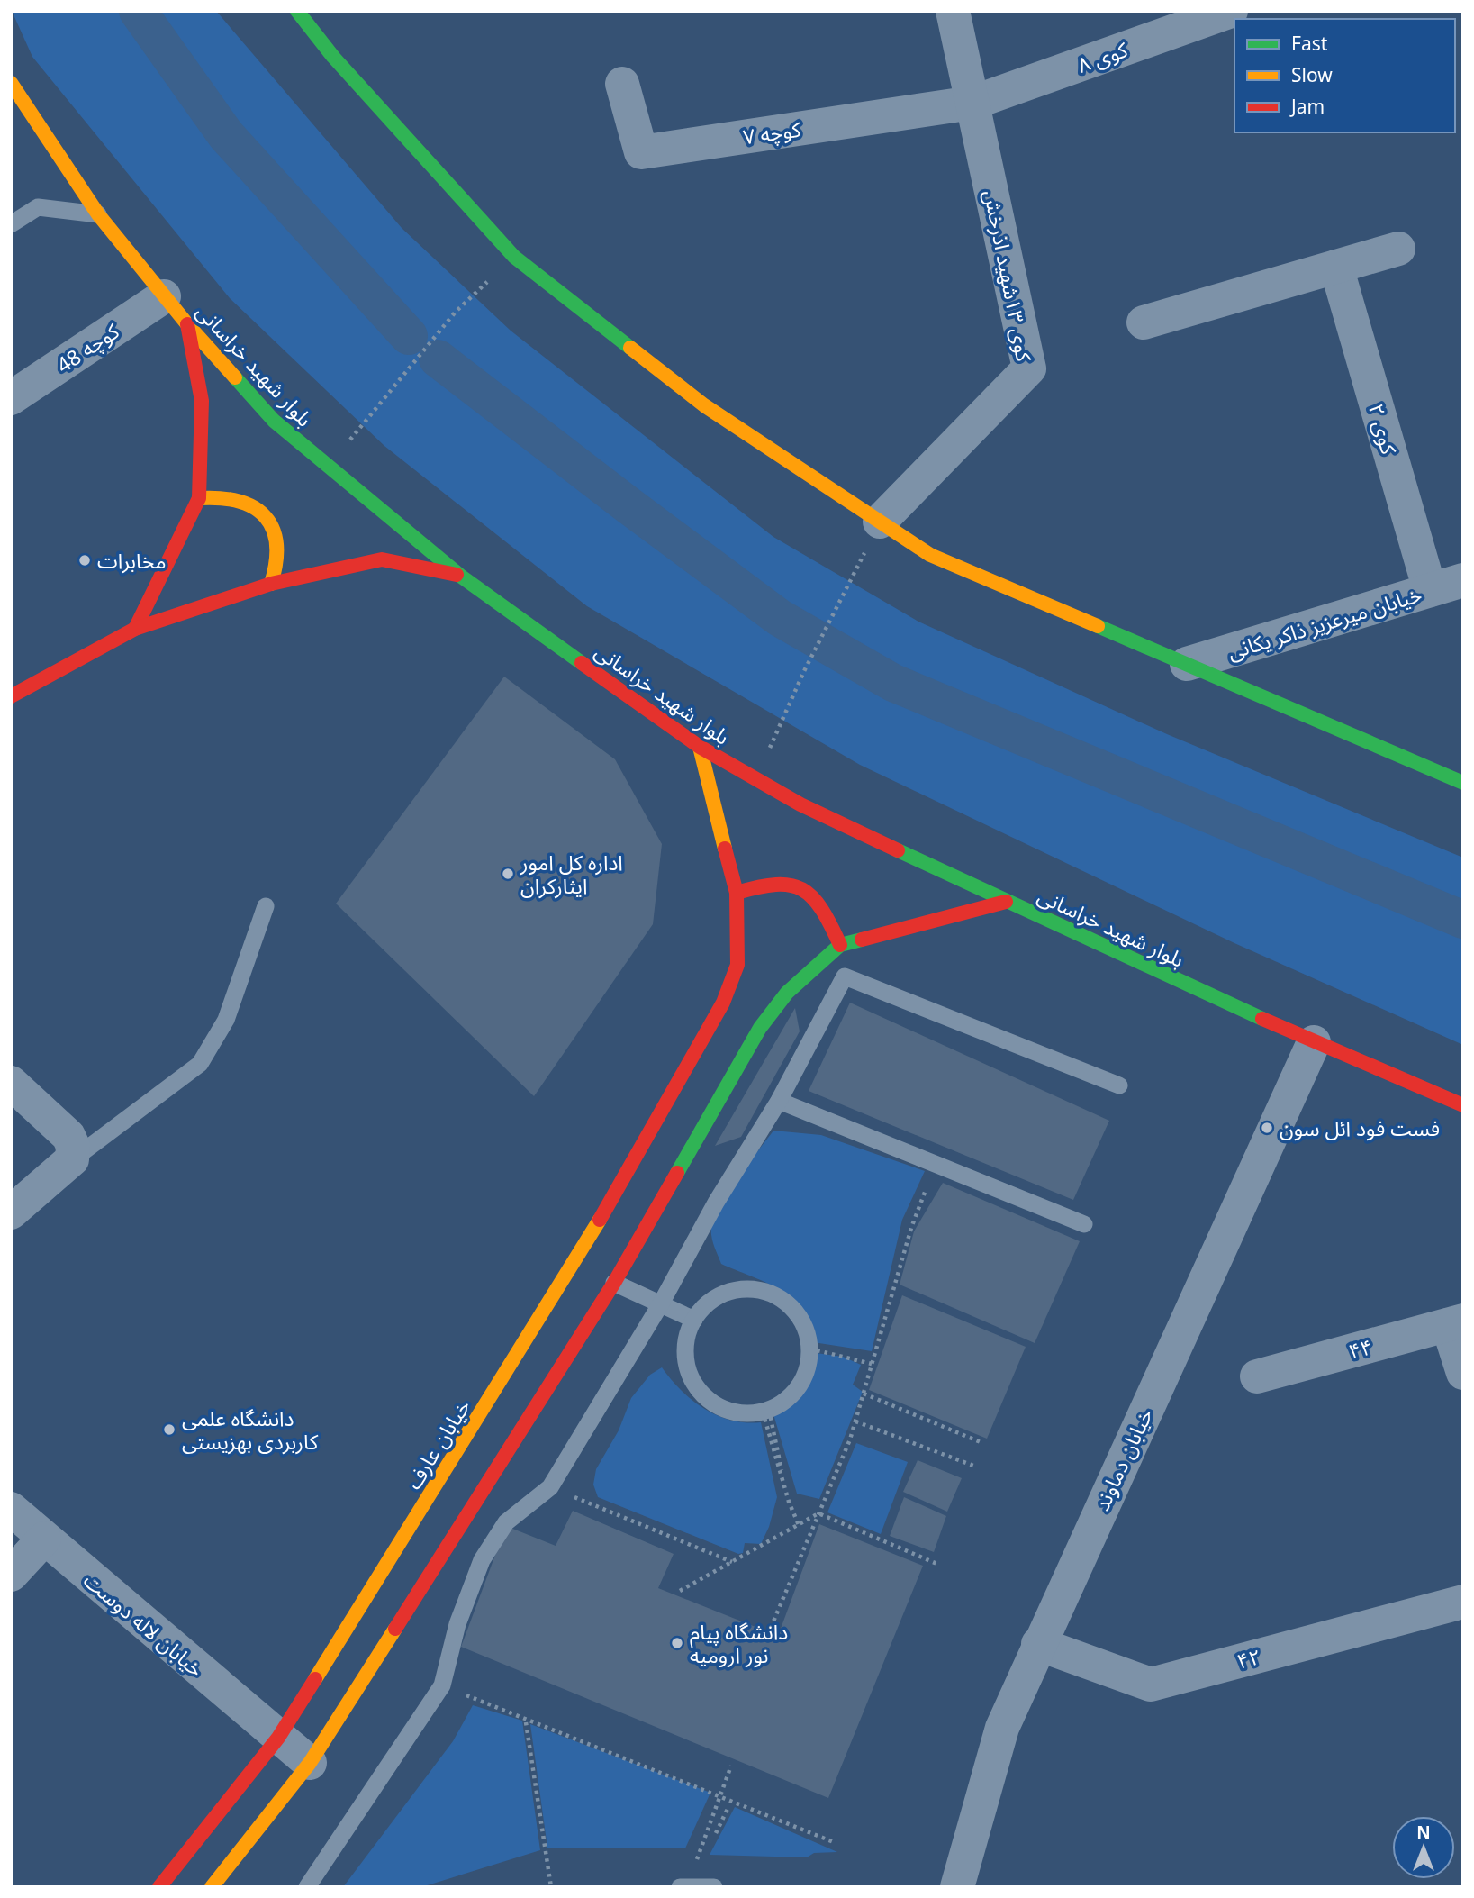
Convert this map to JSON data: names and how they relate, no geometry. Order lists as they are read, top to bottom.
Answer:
{
  "streets": {
    "main road": ["بلوار شهید خراسانی", "خیابان عارف"],
    "street": [
      "کوی ۸",
      "کوچه ۷",
      "کوی ۱۳شهید اذرخش",
      "کوچه 48",
      "کوی ۲",
      "خیابان میرعزیز ذاکر یکانی",
      "۴۴",
      "خیابان دماوند",
      "خیابان لاله دوست",
      "۴۲"
    ]
  },
  "crossings": [
    ["کوی ۸", "کوچه ۷"],
    ["کوی ۸", "کوی ۱۳شهید اذرخش"],
    ["کوچه ۷", "کوی ۱۳شهید اذرخش"],
    ["کوچه 48", "بلوار شهید خراسانی"],
    ["بلوار شهید خراسانی", "خیابان عارف"],
    ["بلوار شهید خراسانی", "خیابان دماوند"],
    ["کوی ۲", "خیابان میرعزیز ذاکر یکانی"],
    ["خیابان عارف", "خیابان لاله دوست"],
    ["خیابان دماوند", "۴۲"]
  ],
  "places": [
    "مخابرات",
    "اداره کل امور ایثارکران",
    "فست فود ائل سون",
    "دانشگاه علمی کاربردی بهزیستی",
    "دانشگاه پیام نور ارومیه"
  ],
  "legend": ["Fast", "Slow", "Jam"],
  "north": "top"
}
